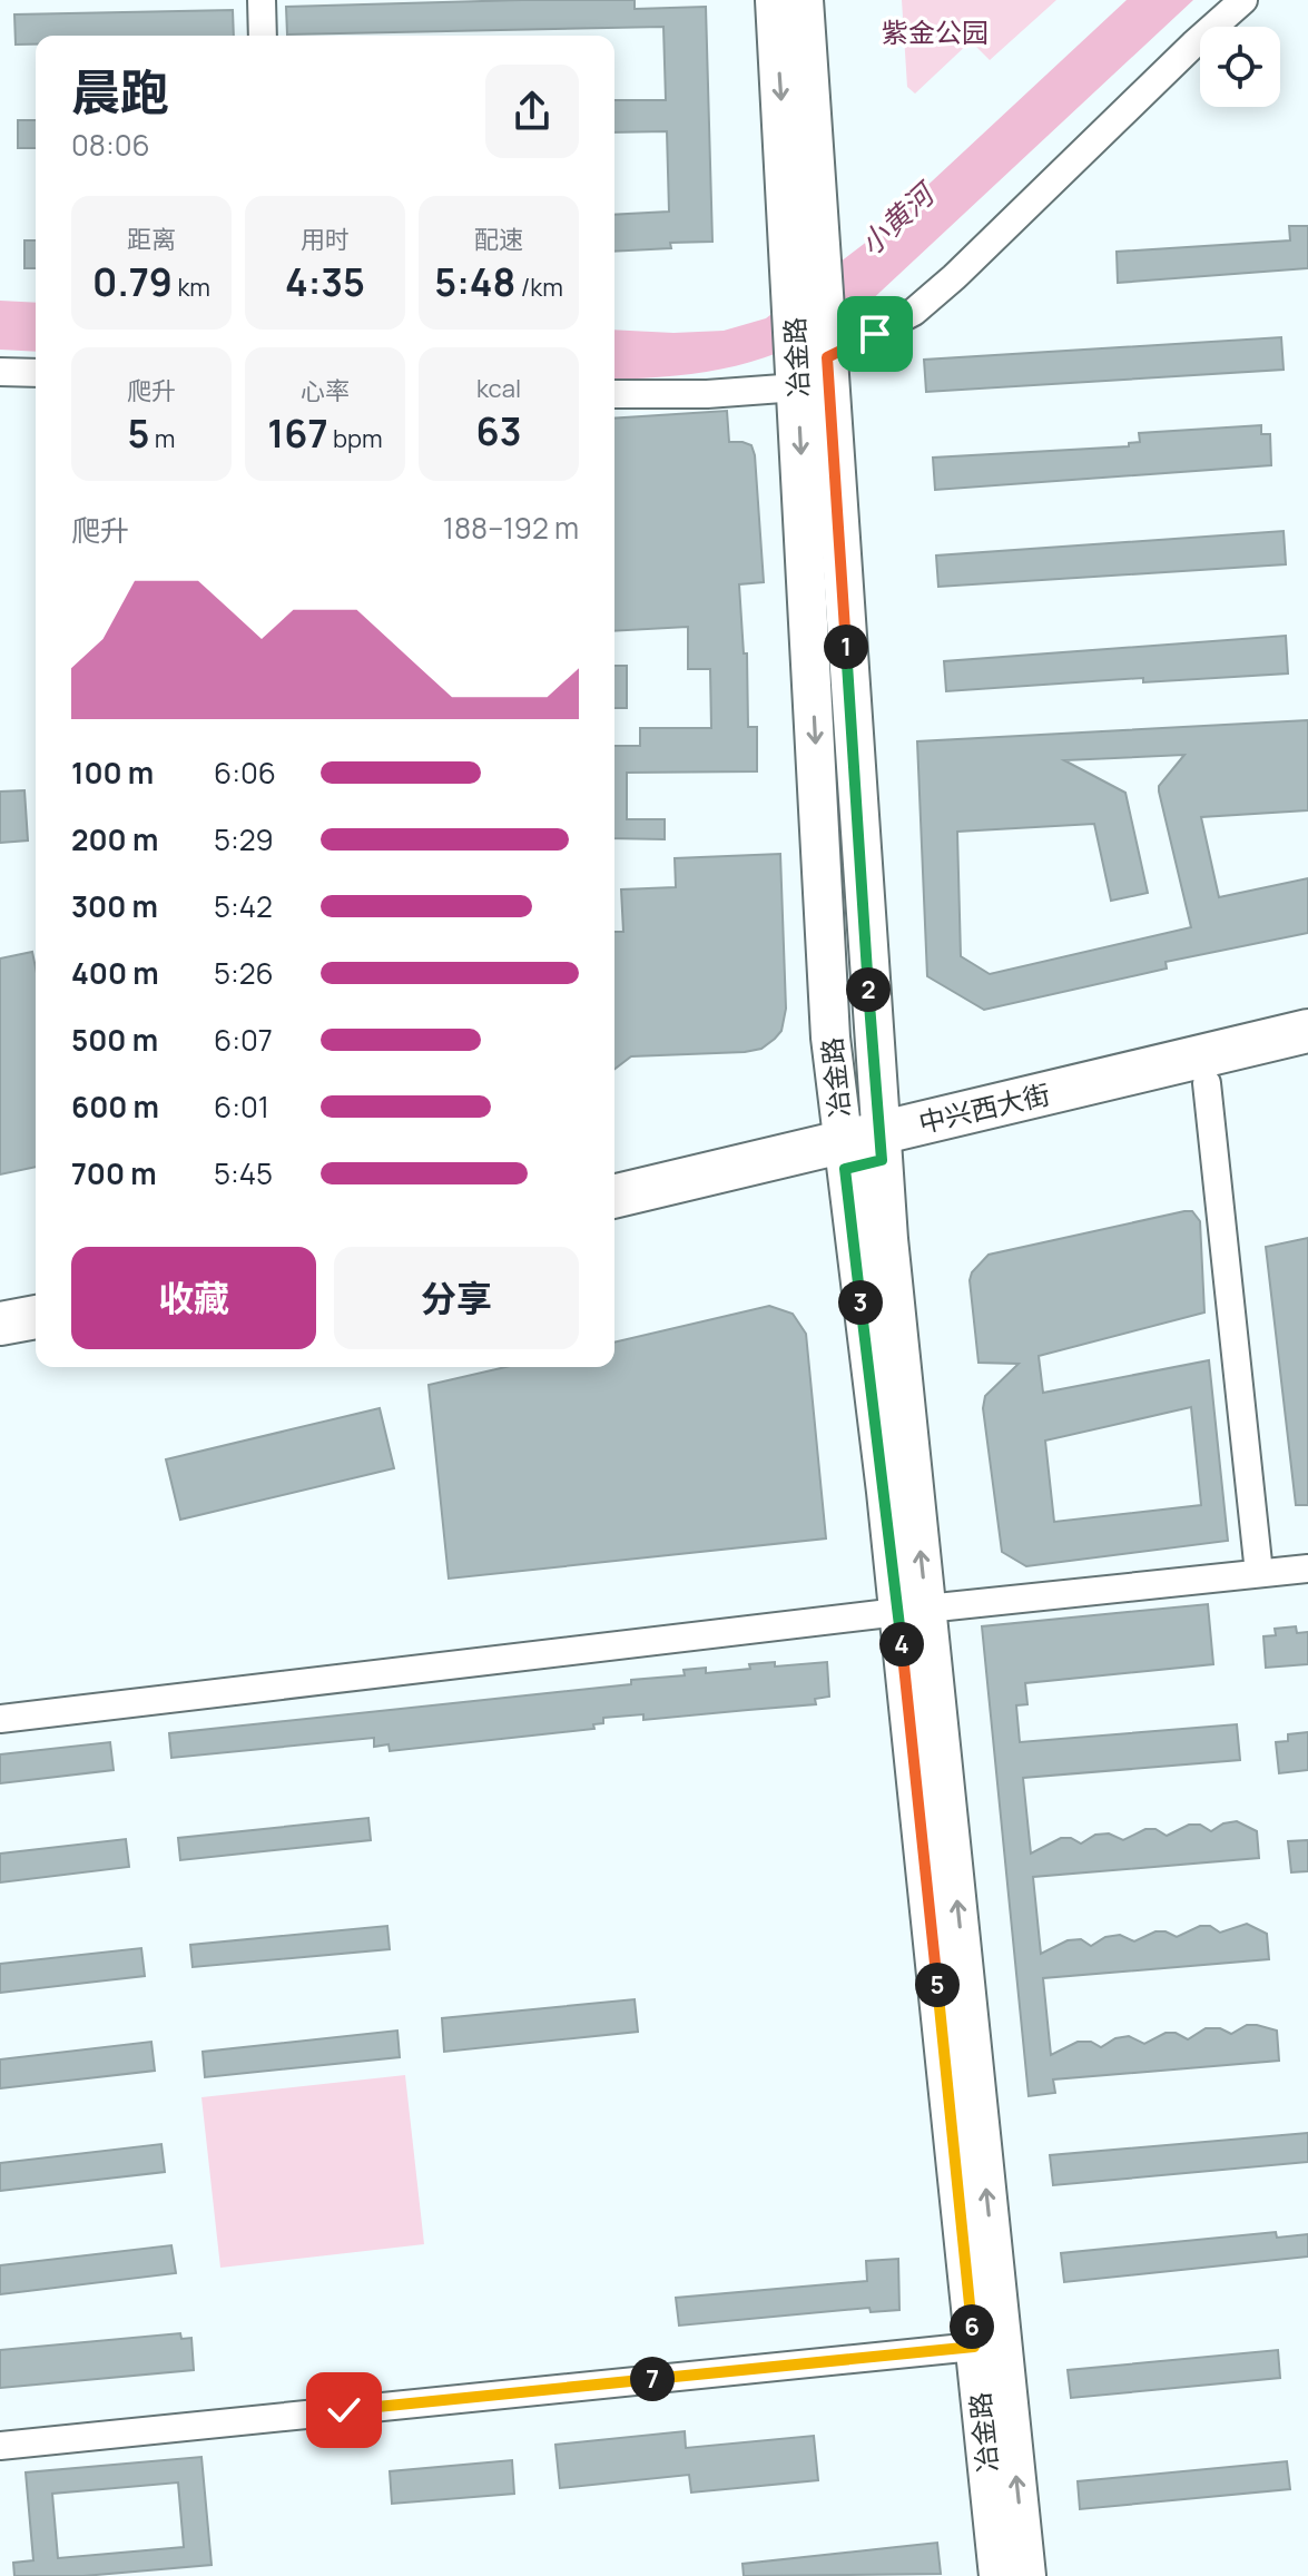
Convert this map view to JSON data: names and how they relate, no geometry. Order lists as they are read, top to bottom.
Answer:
{
  "streets": {
    "main road": ["中兴西大街"],
    "street": ["冶金路"]
  },
  "crossings": [
    ["冶金路", "中兴西大街"]
  ],
  "water": ["小黄河"],
  "parks": ["紫金公园"],
  "page": {
    "heading": ["晨跑", "08:06"],
    "stats": [
      ["距离", "0.79 km"],
      ["用时", "4:35"],
      ["配速", "5:48 /km"],
      ["爬升", "5 m"],
      ["心率", "167 bpm"],
      ["kcal", "63"]
    ],
    "chart": ["爬升", "188–192 m"],
    "pins": [
      "1",
      "2",
      "3",
      "4",
      "5",
      "6",
      "7"
    ],
    "list": [
      {
        "name": "100 m",
        "note": "6:06"
      },
      {
        "name": "200 m",
        "note": "5:29"
      },
      {
        "name": "300 m",
        "note": "5:42"
      },
      {
        "name": "400 m",
        "note": "5:26"
      },
      {
        "name": "500 m",
        "note": "6:07"
      },
      {
        "name": "600 m",
        "note": "6:01"
      },
      {
        "name": "700 m",
        "note": "5:45"
      }
    ],
    "buttons": ["收藏", "分享"]
  }
}
